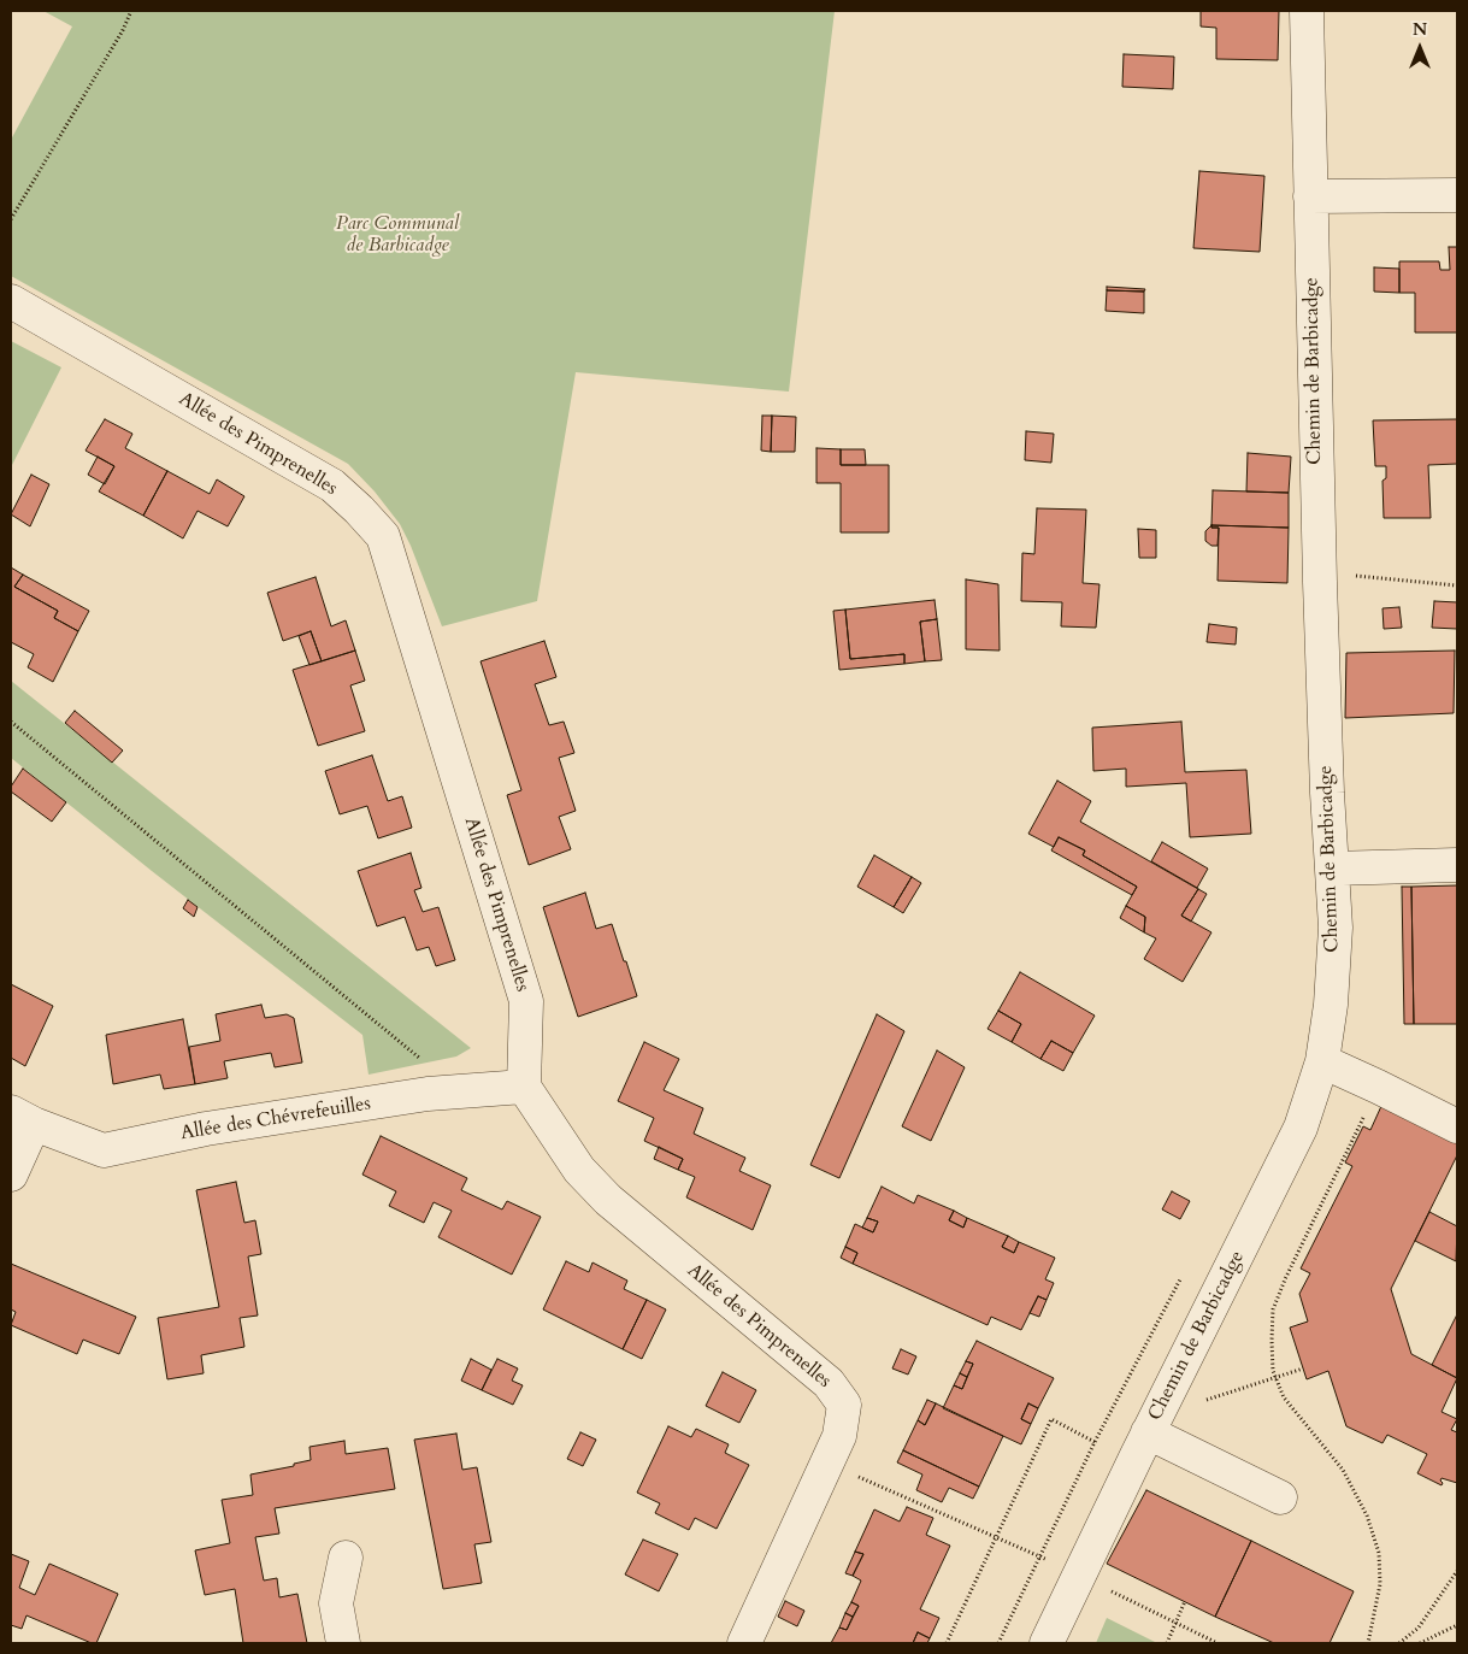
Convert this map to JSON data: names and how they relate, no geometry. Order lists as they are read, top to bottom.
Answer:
{
  "streets": {
    "street": ["Chemin de Barbicadge", "Allée des Pimprenelles", "Allée des Chévrefeuilles"]
  },
  "crossings": [
    ["Allée des Pimprenelles", "Allée des Chévrefeuilles"]
  ],
  "parks": ["Parc Communal de Barbicadge"],
  "north": "top"
}
